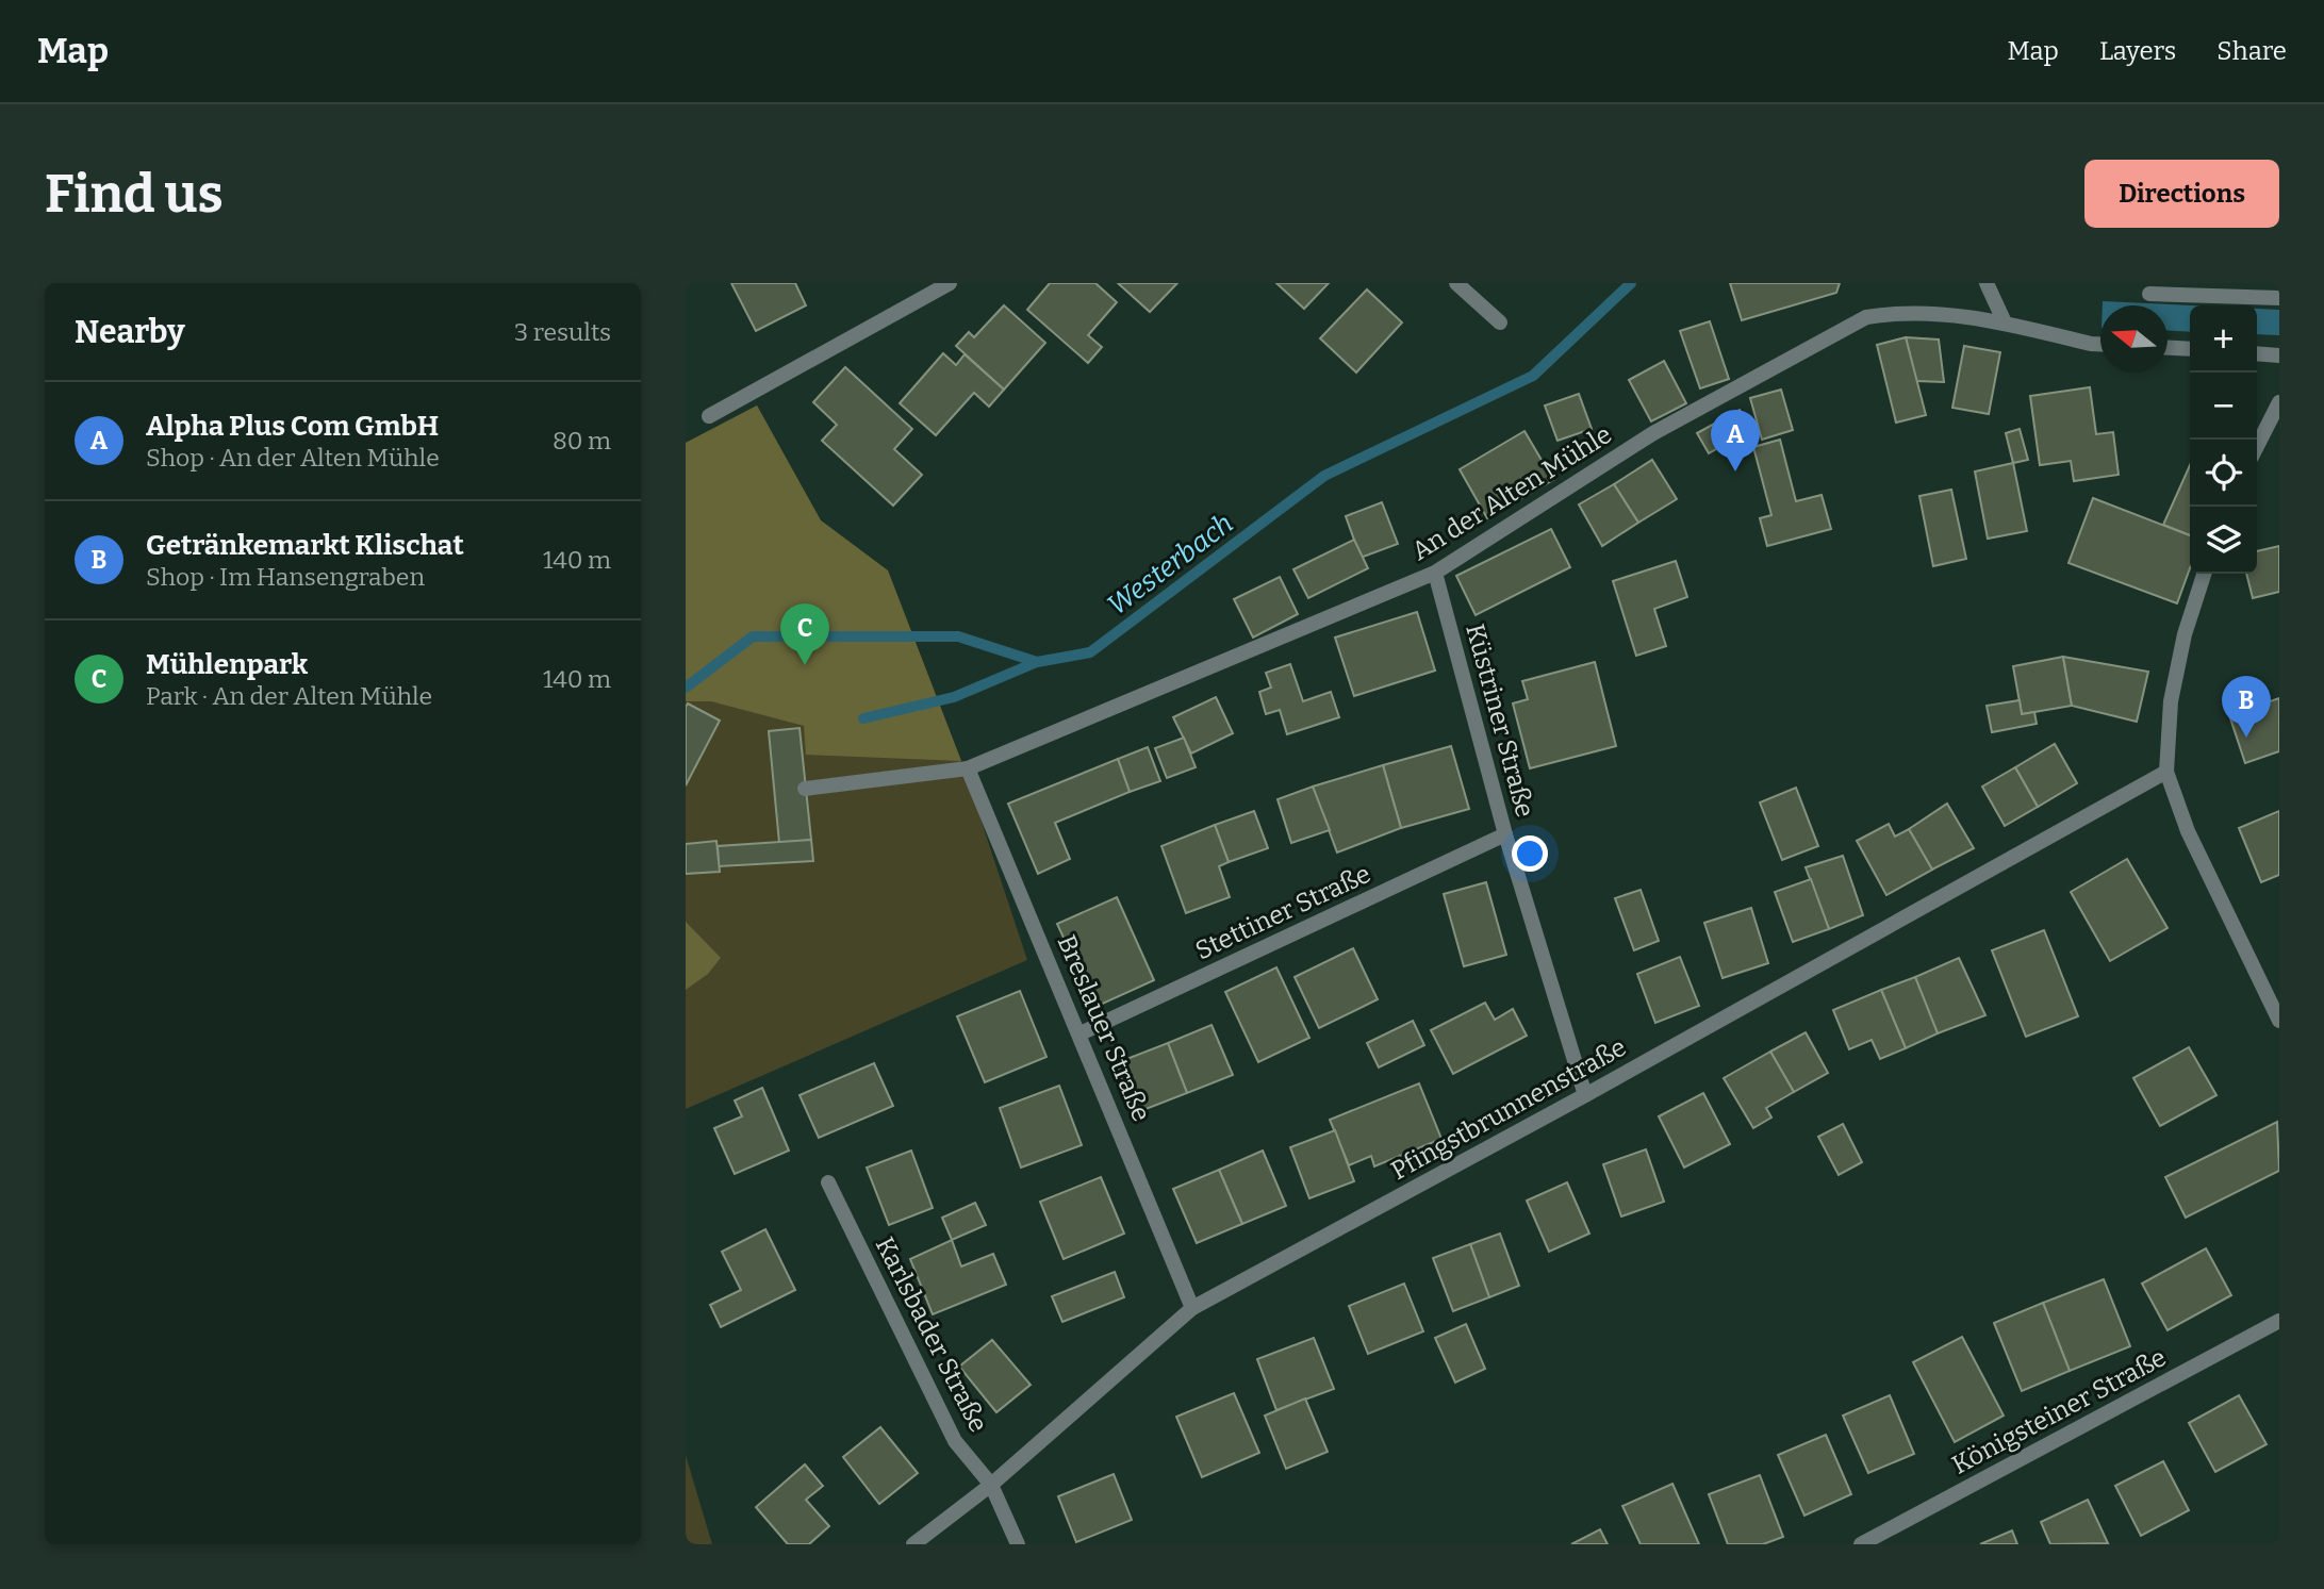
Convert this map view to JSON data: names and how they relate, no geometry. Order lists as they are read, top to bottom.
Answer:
{
  "streets": {
    "street": [
      "An der Alten Mühle",
      "Küstriner Straße",
      "Stettiner Straße",
      "Breslauer Straße",
      "Pfingstbrunnenstraße",
      "Karlsbader Straße",
      "Königsteiner Straße"
    ]
  },
  "crossings": [
    ["An der Alten Mühle", "Küstriner Straße"],
    ["An der Alten Mühle", "Breslauer Straße"],
    ["Küstriner Straße", "Stettiner Straße"],
    ["Küstriner Straße", "Pfingstbrunnenstraße"],
    ["Stettiner Straße", "Breslauer Straße"],
    ["Breslauer Straße", "Pfingstbrunnenstraße"],
    ["Pfingstbrunnenstraße", "Karlsbader Straße"]
  ],
  "water": ["Westerbach"],
  "north": "left",
  "page": {
    "header": "Map",
    "nav": ["Map", "Layers", "Share"],
    "buttons": "Directions",
    "title": "Find us",
    "heading": ["Nearby", "3 results"],
    "map_buttons": ["+", "−"],
    "list": [
      {
        "mark": "A",
        "name": "Alpha Plus Com GmbH",
        "note": "Shop · An der Alten Mühle",
        "value": "80 m"
      },
      {
        "mark": "B",
        "name": "Getränkemarkt Klischat",
        "note": "Shop · Im Hansengraben",
        "value": "140 m"
      },
      {
        "mark": "C",
        "name": "Mühlenpark",
        "note": "Park · An der Alten Mühle",
        "value": "140 m"
      }
    ],
    "pins": ["A", "C", "B"]
  }
}
